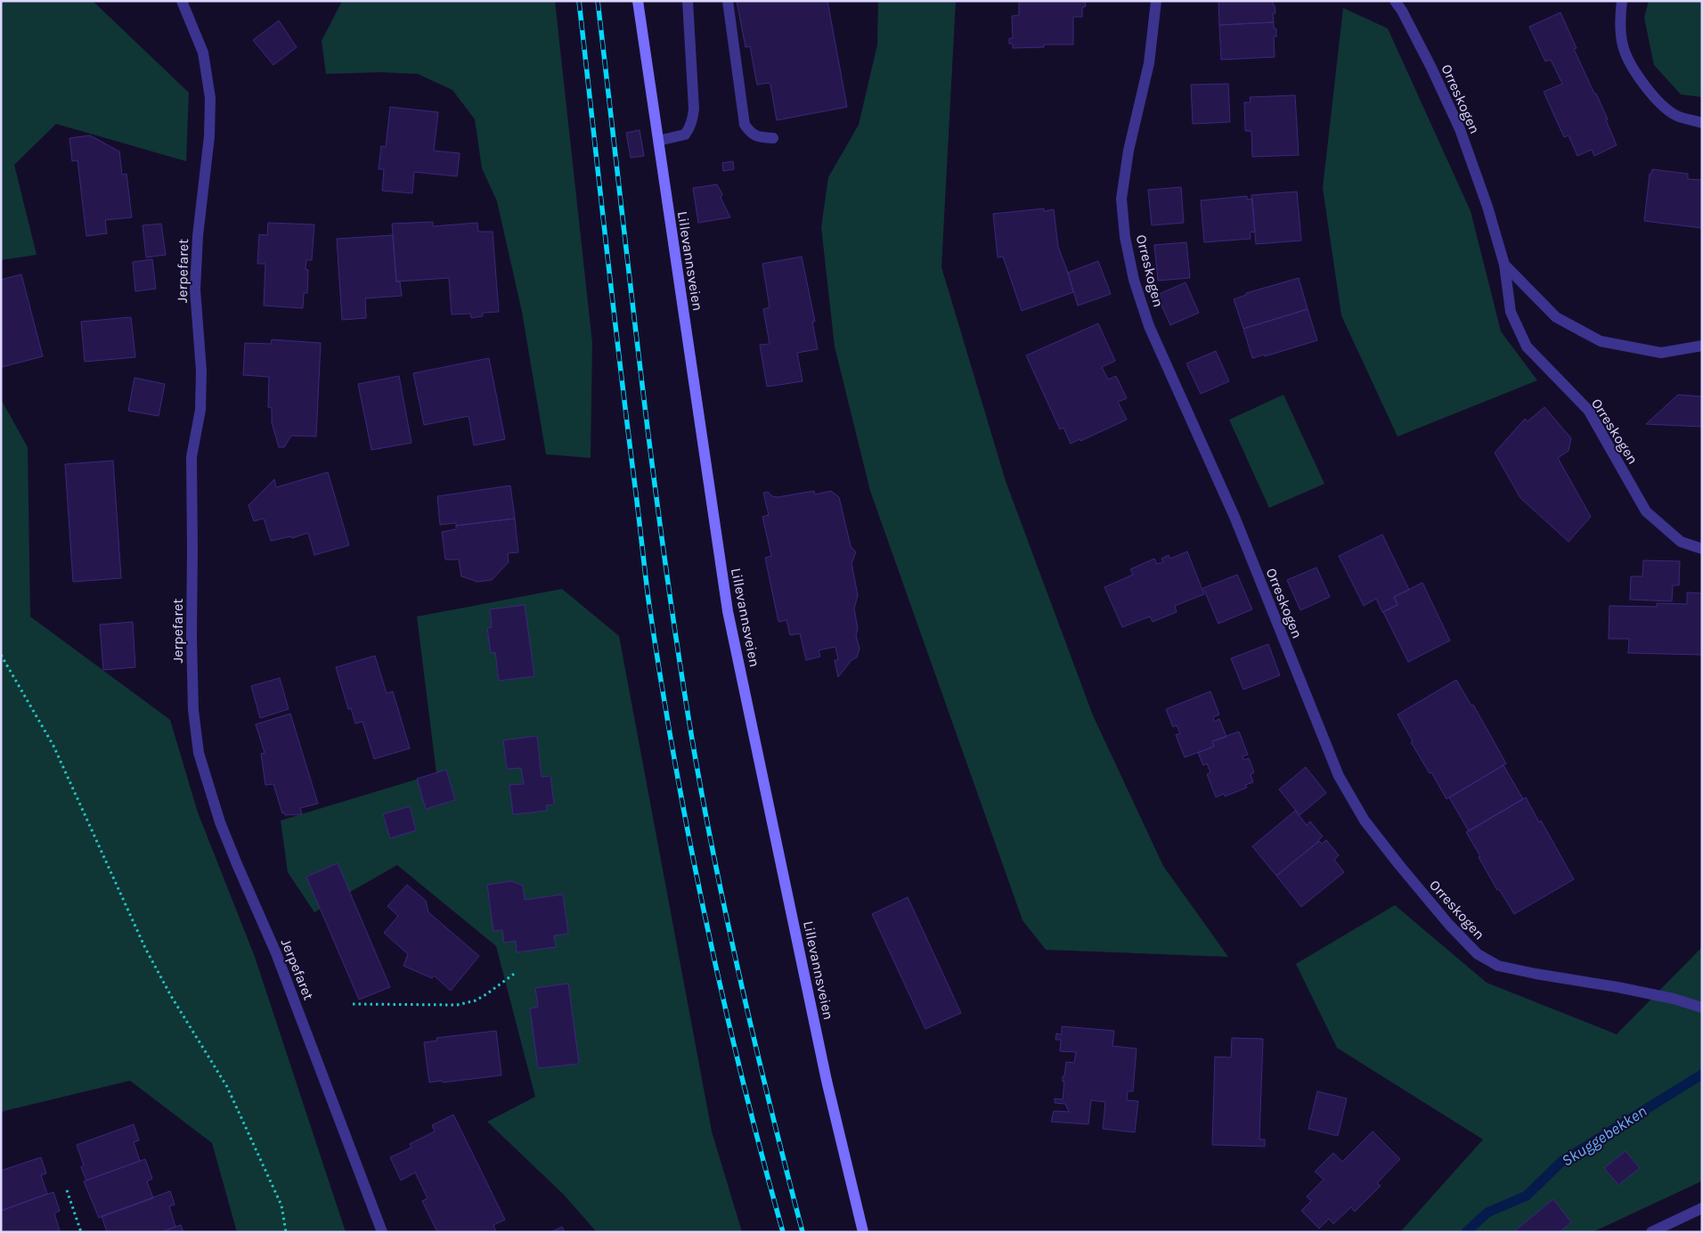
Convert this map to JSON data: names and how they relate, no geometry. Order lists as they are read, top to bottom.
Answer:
{
  "streets": {
    "street": ["Orreskogen", "Lillevannsveien", "Jerpefaret"]
  },
  "water": ["Skuggebekken"]
}
